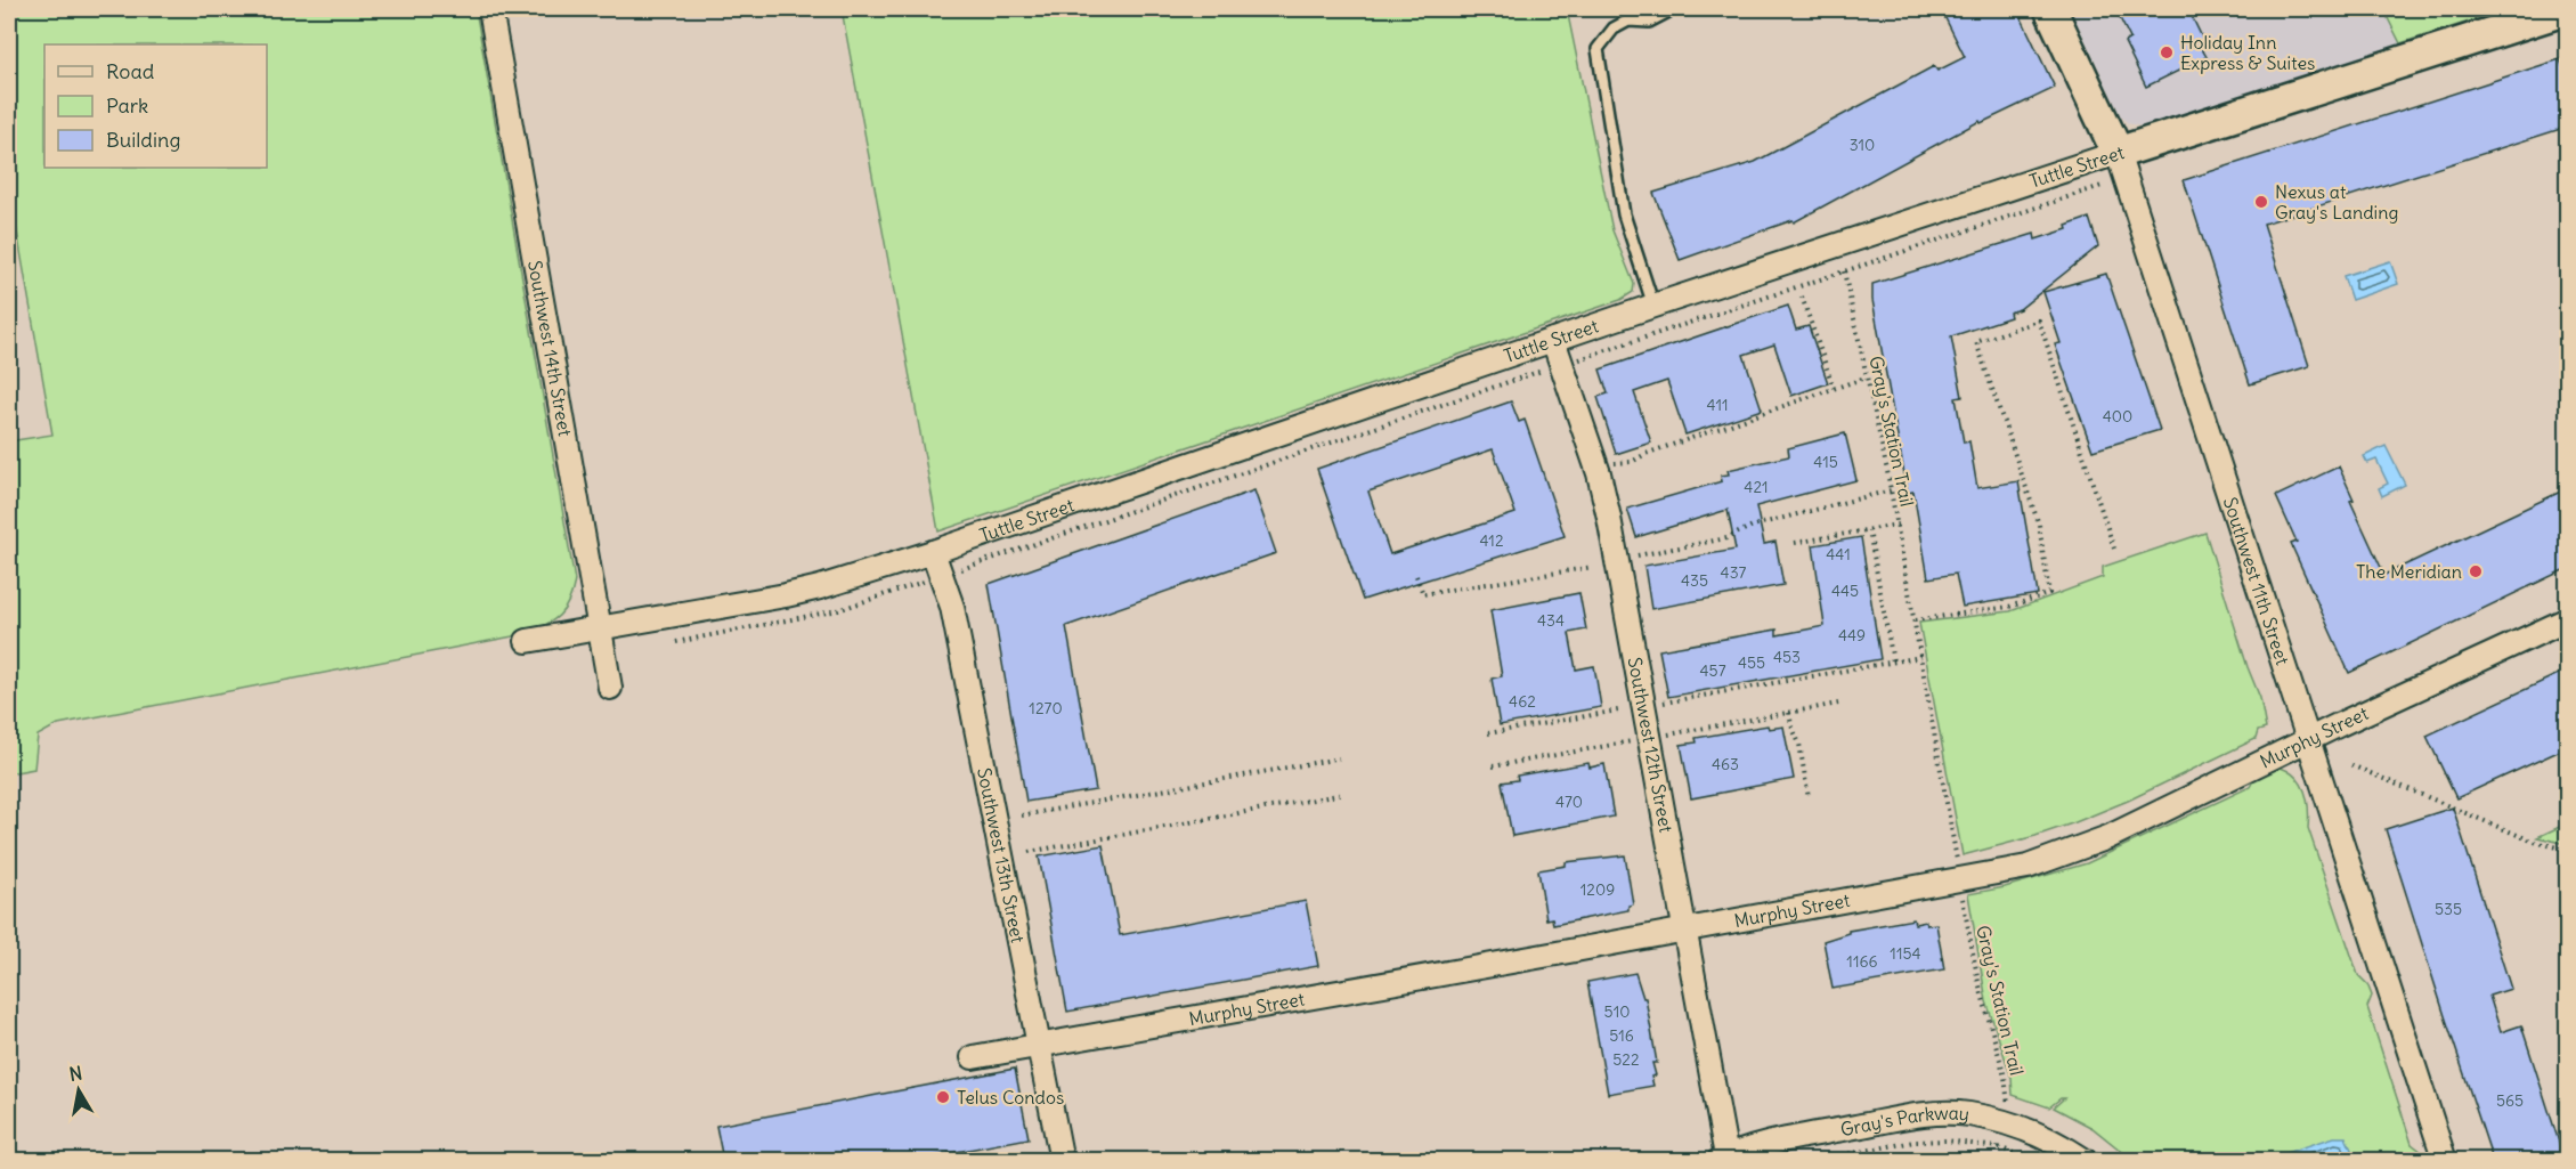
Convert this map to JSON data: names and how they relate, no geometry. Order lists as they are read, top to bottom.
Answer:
{
  "streets": {
    "street": [
      "Tuttle Street",
      "Southwest 14th Street",
      "Southwest 11th Street",
      "Murphy Street",
      "Southwest 12th Street",
      "Southwest 13th Street",
      "Gray's Parkway"
    ],
    "path": ["Gray's Station Trail"]
  },
  "crossings": [
    ["Tuttle Street", "Southwest 14th Street"],
    ["Tuttle Street", "Southwest 11th Street"],
    ["Tuttle Street", "Southwest 12th Street"],
    ["Tuttle Street", "Southwest 13th Street"],
    ["Southwest 11th Street", "Murphy Street"],
    ["Murphy Street", "Southwest 12th Street"],
    ["Murphy Street", "Southwest 13th Street"],
    ["Southwest 12th Street", "Gray's Parkway"]
  ],
  "places": [
    "Holiday Inn Express & Suites",
    "Nexus at Gray's Landing",
    "The Meridian",
    "Telus Condos"
  ],
  "house_numbers": [
    "310",
    "411",
    "400",
    "415",
    "421",
    "412",
    "441",
    "437",
    "435",
    "445",
    "434",
    "449",
    "453",
    "455",
    "457",
    "462",
    "1270",
    "463",
    "470",
    "1209",
    "535",
    "1154",
    "1166",
    "510",
    "516",
    "522",
    "565"
  ],
  "legend": ["Road", "Park", "Building"],
  "north": "top"
}
